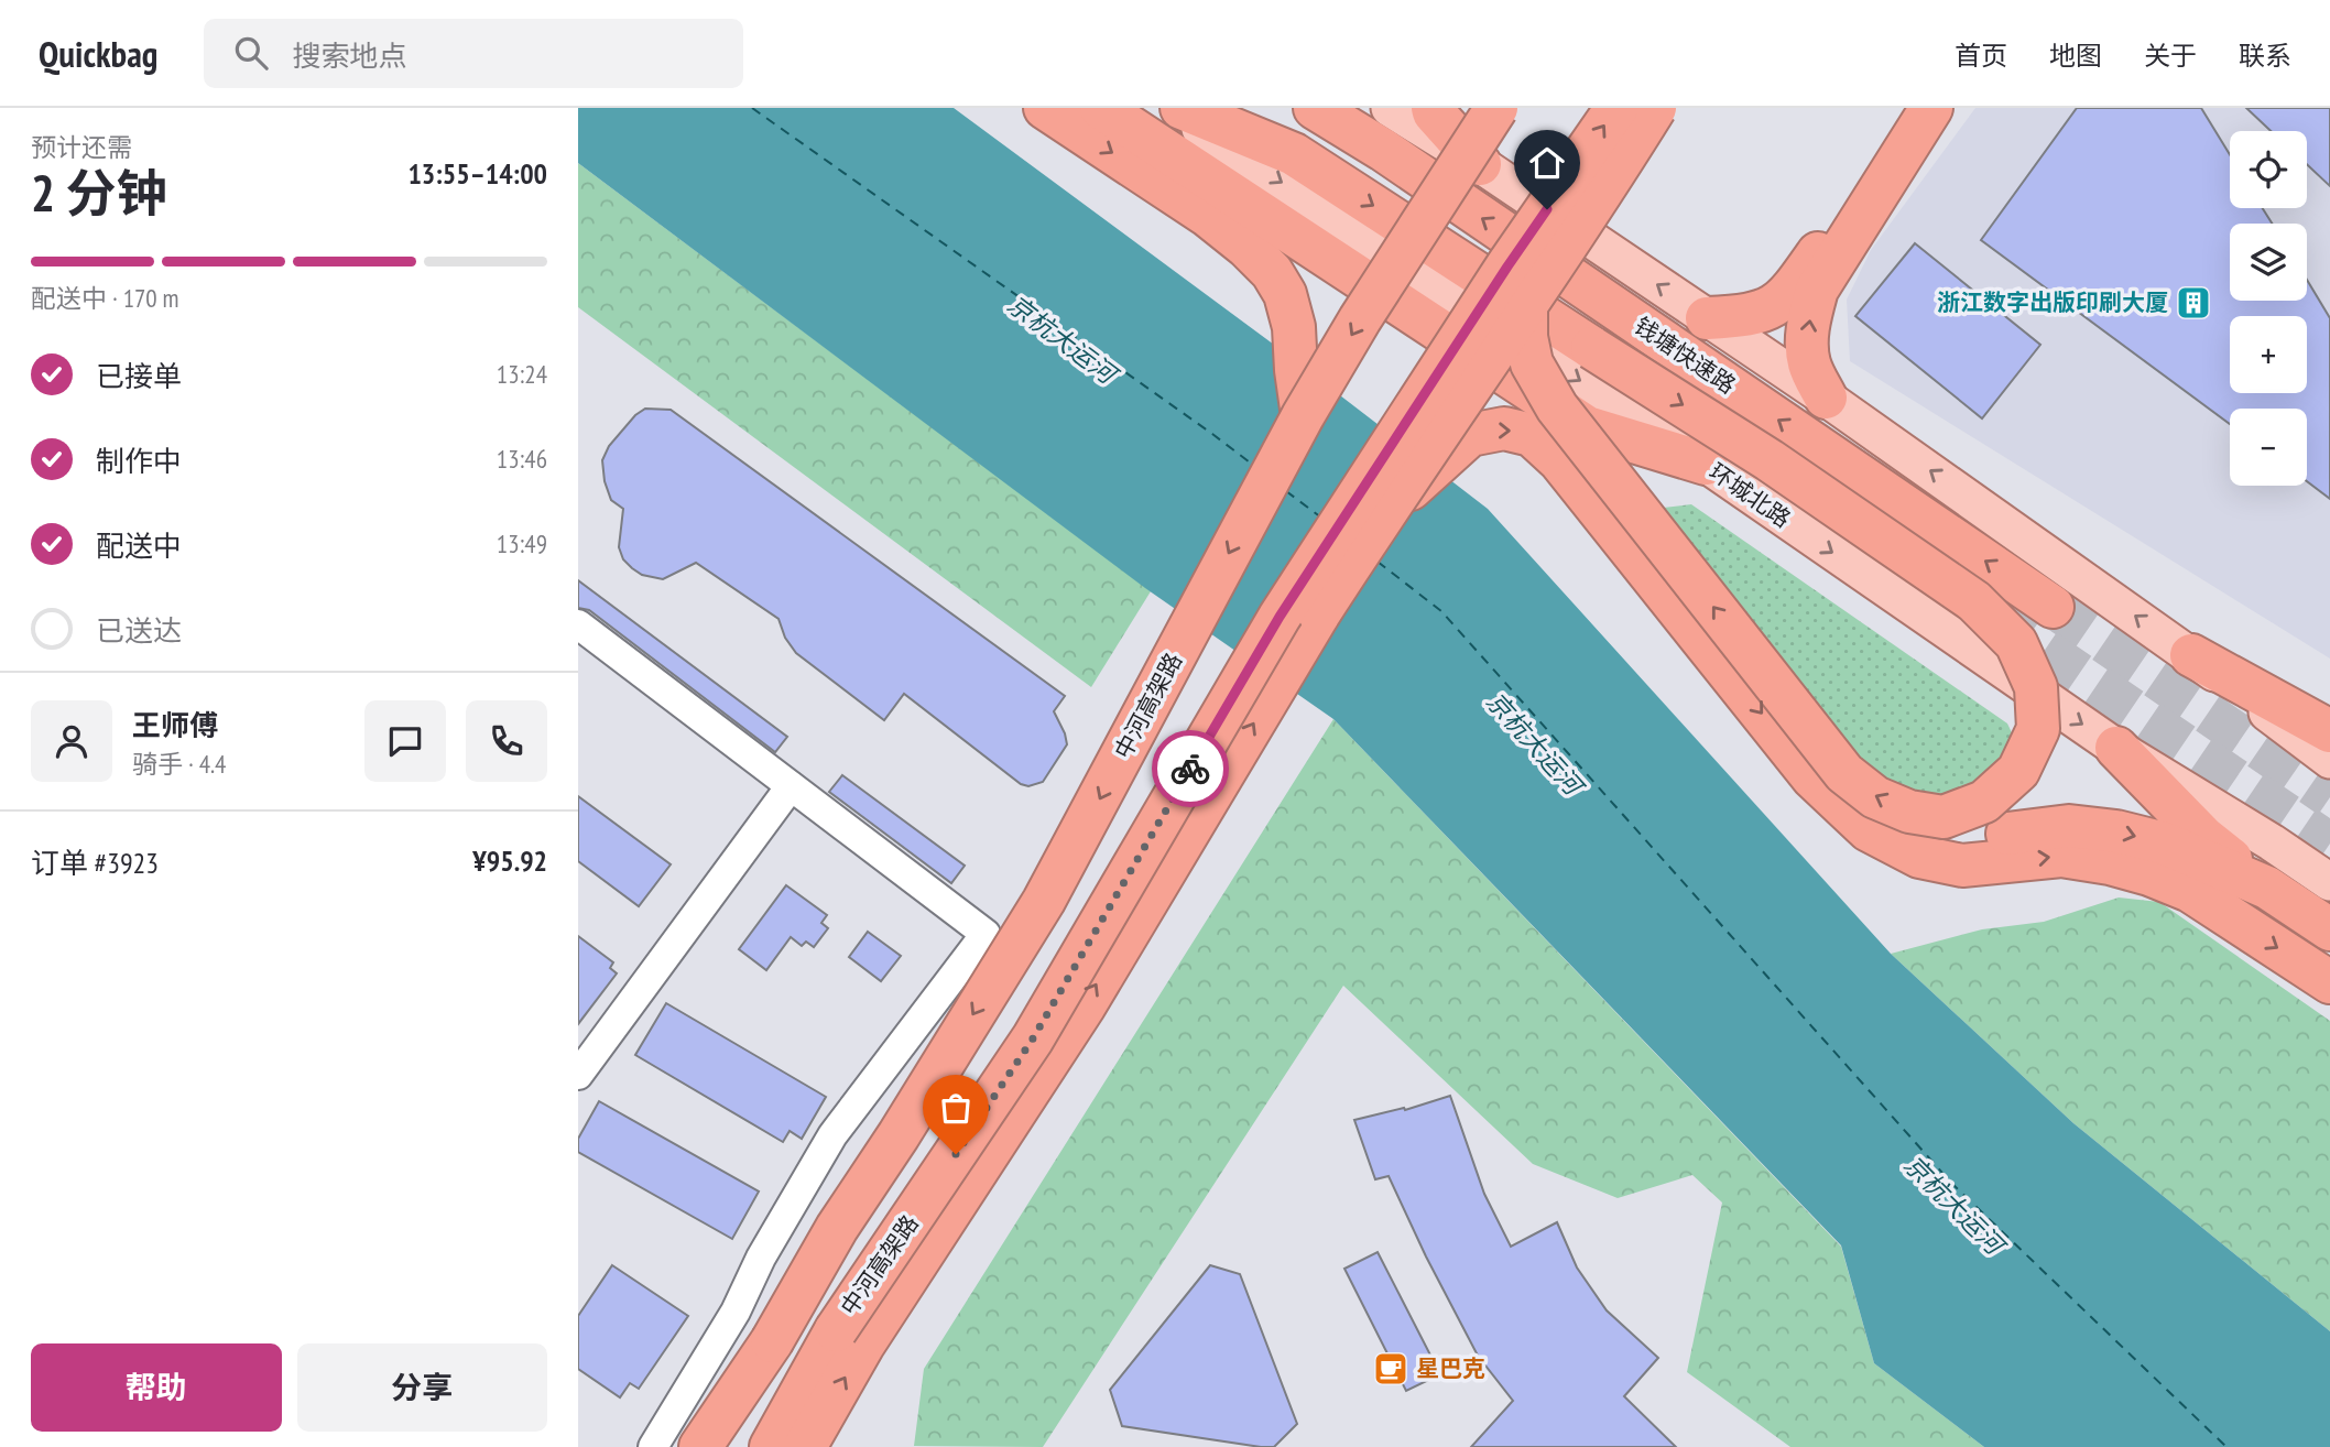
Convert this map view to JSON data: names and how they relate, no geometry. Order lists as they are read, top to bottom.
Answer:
{
  "streets": {
    "highway": ["钱塘快速路", "中河高架路"],
    "main road": ["环城北路"]
  },
  "water": ["京杭大运河"],
  "places": {
    "building": ["浙江数字出版印刷大厦"],
    "cafe": ["星巴克"]
  },
  "page": {
    "header": "Quickbag",
    "search": "搜索地点",
    "nav": [
      "首页",
      "地图",
      "关于",
      "联系"
    ],
    "heading": ["2 分钟", "预计还需", "13:55–14:00"],
    "panel": [
      "王师傅",
      "骑手 · 4.4",
      "订单 #3923",
      "¥95.92"
    ],
    "map_buttons": ["+", "−"],
    "bar": "配送中 · 170 m",
    "list": [
      ["已接单", "13:24"],
      ["制作中", "13:46"],
      ["配送中", "13:49"],
      "已送达"
    ],
    "buttons": ["帮助", "分享"]
  }
}
